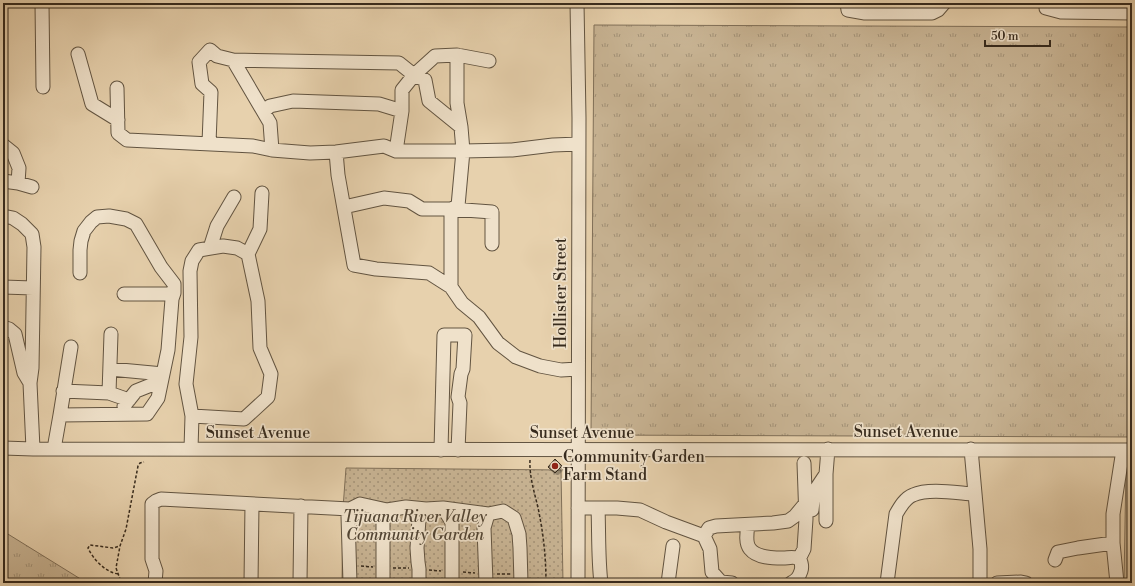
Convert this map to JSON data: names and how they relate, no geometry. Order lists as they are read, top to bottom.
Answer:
{
  "streets": {
    "street": ["Hollister Street", "Sunset Avenue"]
  },
  "crossings": [
    ["Hollister Street", "Sunset Avenue"]
  ],
  "parks": ["Tijuana River Valley Community Garden"],
  "places": ["Community Garden Farm Stand"],
  "scale_bar": "50 m"
}
